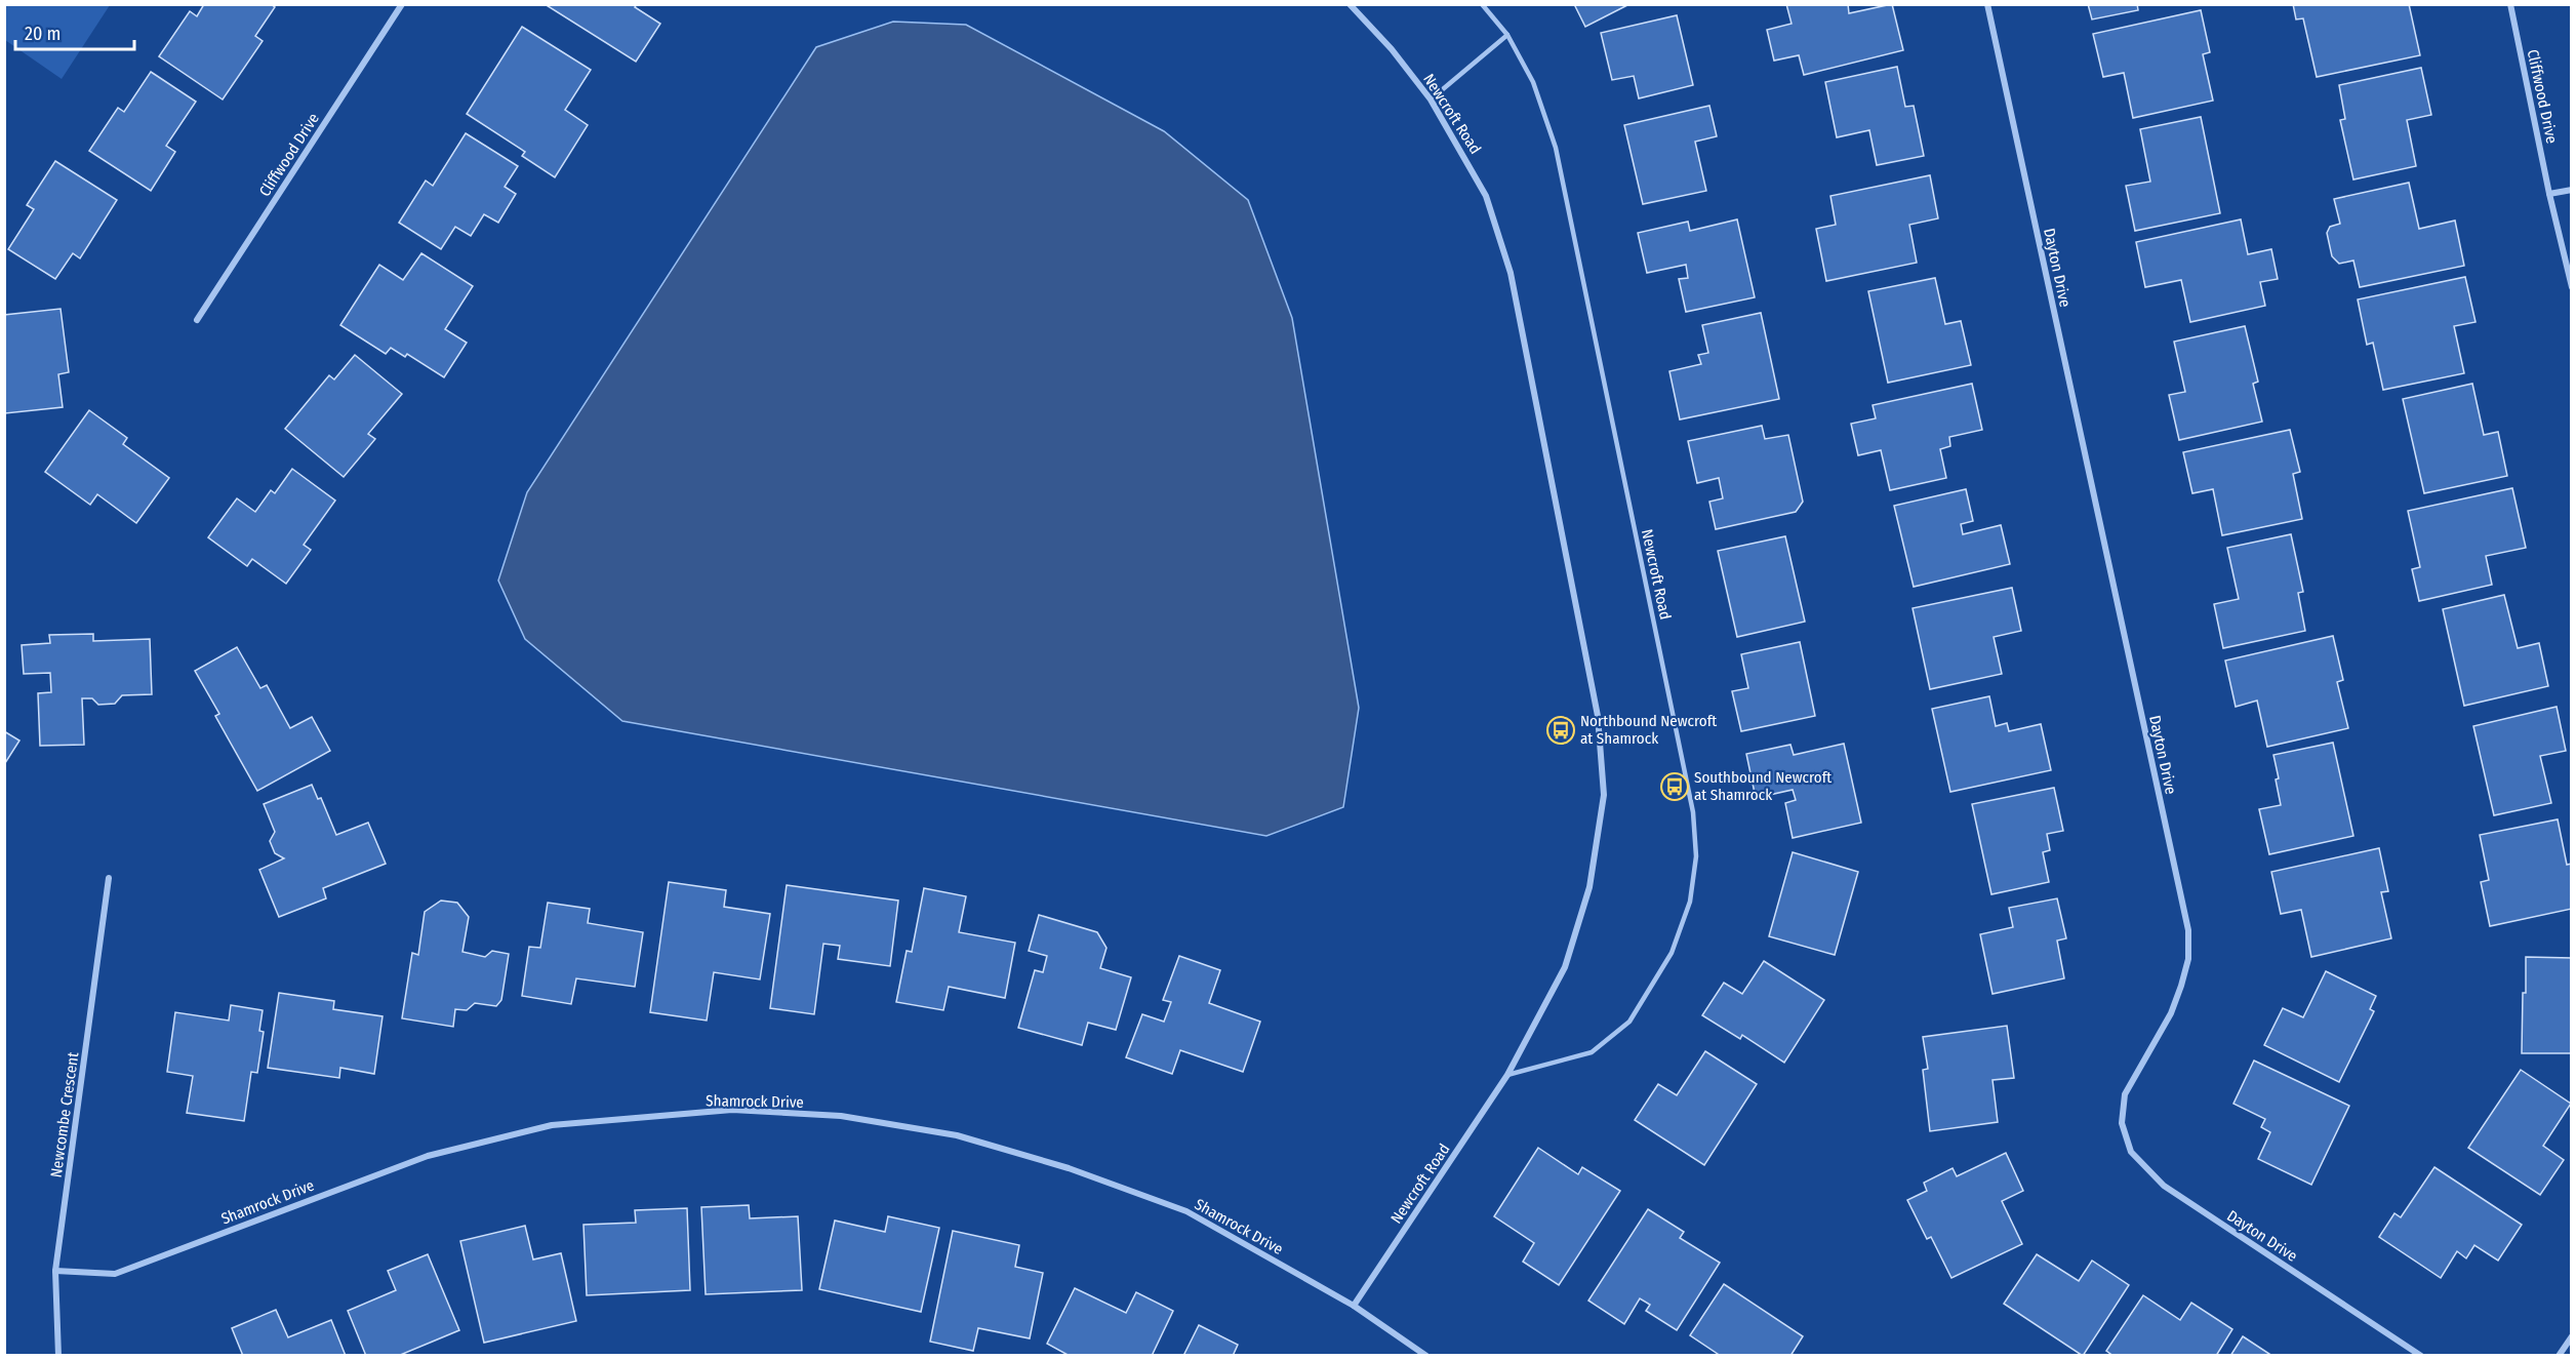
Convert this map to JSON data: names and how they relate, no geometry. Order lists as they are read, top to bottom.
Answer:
{
  "streets": {
    "street": [
      "Cliffwood Drive",
      "Newcroft Road",
      "Dayton Drive",
      "Shamrock Drive",
      "Newcombe Crescent"
    ]
  },
  "crossings": [
    ["Newcroft Road", "Shamrock Drive"],
    ["Shamrock Drive", "Newcombe Crescent"]
  ],
  "places": {
    "bus stop": ["Northbound Newcroft at Shamrock", "Southbound Newcroft at Shamrock"]
  },
  "scale_bar": "20 m"
}
